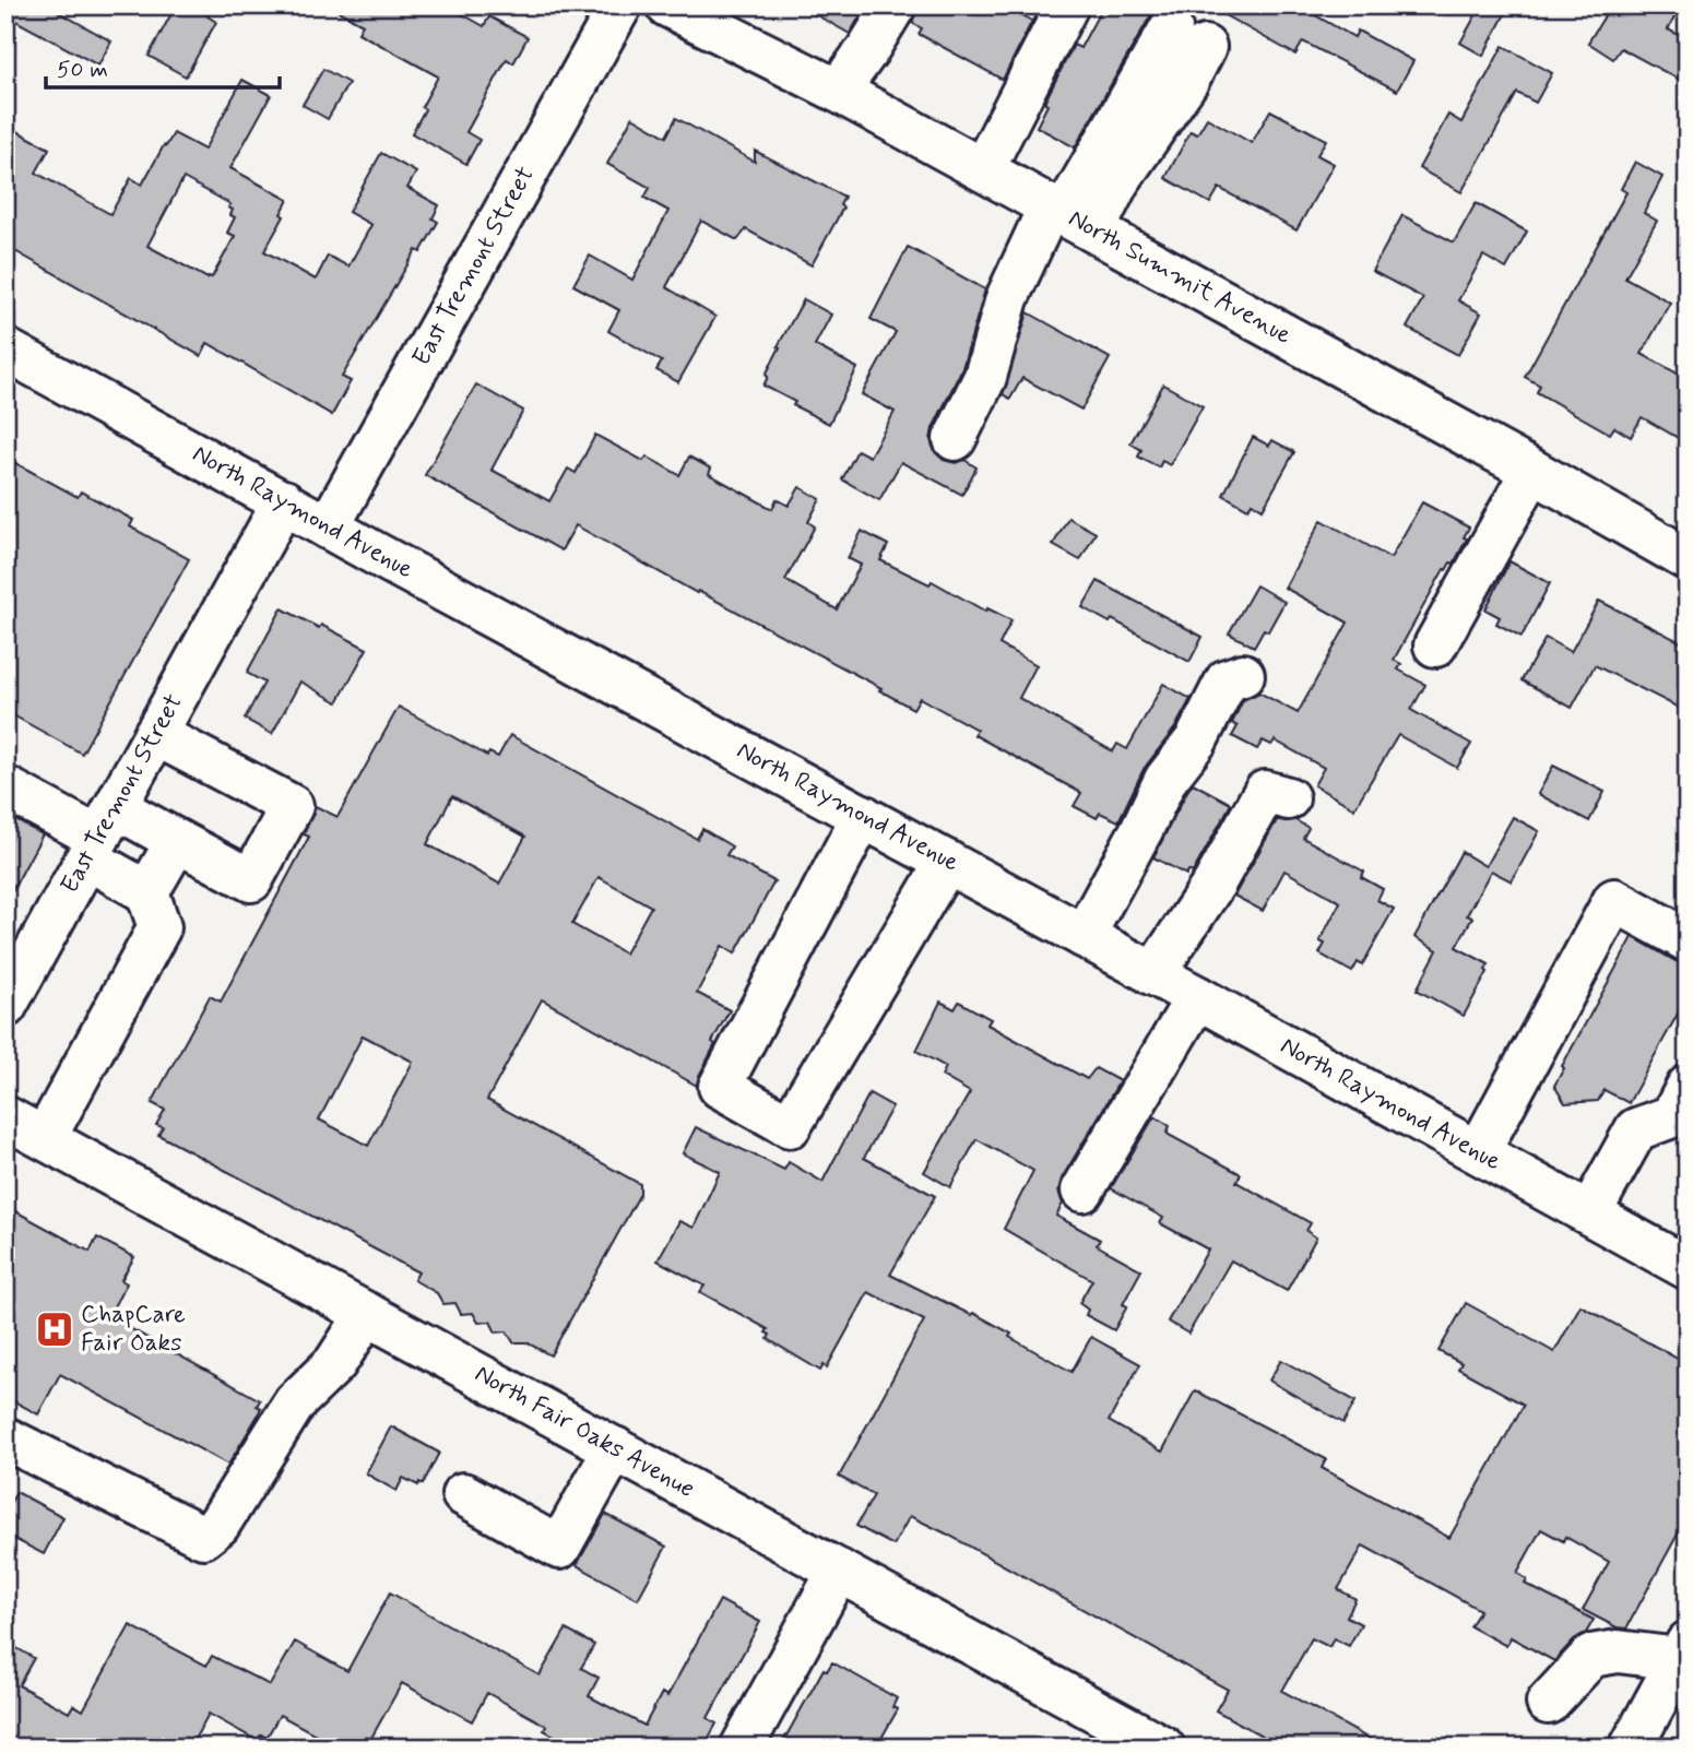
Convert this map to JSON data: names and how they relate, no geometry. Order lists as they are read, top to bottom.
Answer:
{
  "streets": {
    "street": [
      "East Tremont Street",
      "North Summit Avenue",
      "North Raymond Avenue",
      "North Fair Oaks Avenue"
    ]
  },
  "crossings": [
    ["East Tremont Street", "North Raymond Avenue"]
  ],
  "places": {
    "hospital": ["ChapCare Fair Oaks"]
  },
  "scale_bar": "50 m"
}
